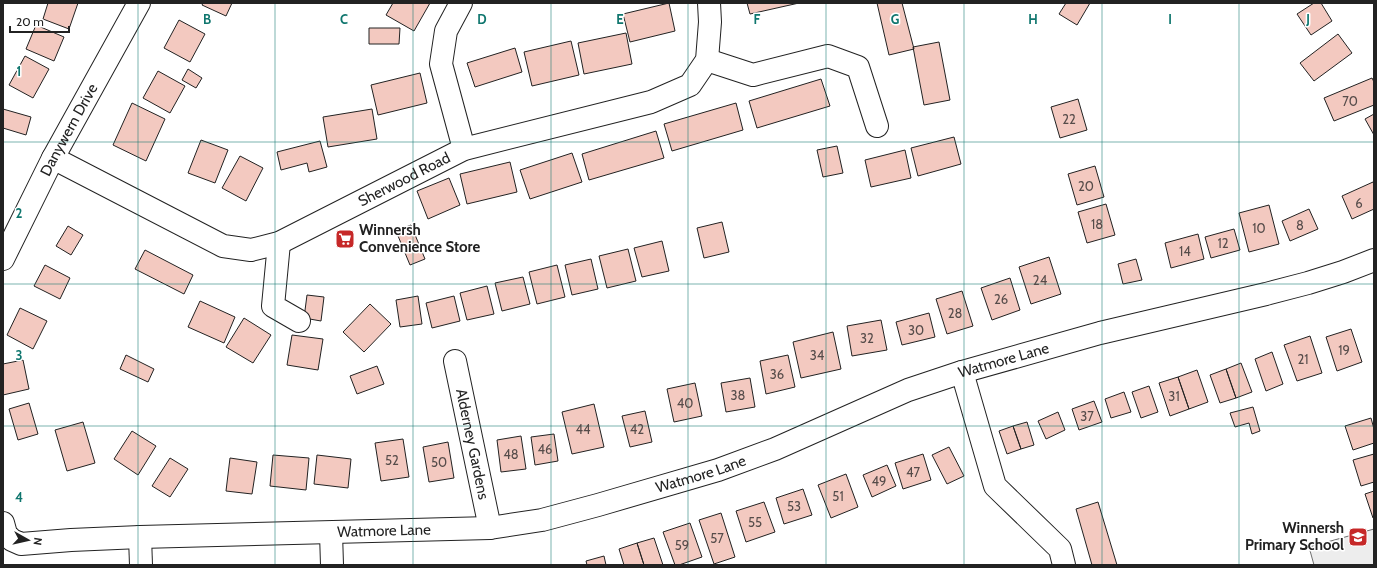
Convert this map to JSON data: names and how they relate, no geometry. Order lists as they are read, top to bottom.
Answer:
{
  "streets": {
    "street": [
      "Danywern Drive",
      "Sherwood Road",
      "Watmore Lane",
      "Alderney Gardens"
    ]
  },
  "crossings": [
    ["Danywern Drive", "Sherwood Road"],
    ["Watmore Lane", "Alderney Gardens"]
  ],
  "places": {
    "supermarket": ["Winnersh Convenience Store"],
    "school or university": ["Winnersh Primary School"]
  },
  "house_numbers": [
    "70",
    "22",
    "20",
    "6",
    "18",
    "8",
    "10",
    "12",
    "14",
    "24",
    "26",
    "28",
    "30",
    "32",
    "19",
    "34",
    "21",
    "36",
    "38",
    "31",
    "40",
    "37",
    "44",
    "42",
    "46",
    "48",
    "52",
    "50",
    "47",
    "49",
    "51",
    "53",
    "55",
    "57",
    "59"
  ],
  "scale_bar": "20 m",
  "north": "right",
  "grid": {
    "columns": [
      "B",
      "C",
      "D",
      "E",
      "F",
      "G",
      "H",
      "I",
      "J"
    ],
    "rows": [
      "1",
      "2",
      "3",
      "4"
    ]
  }
}
